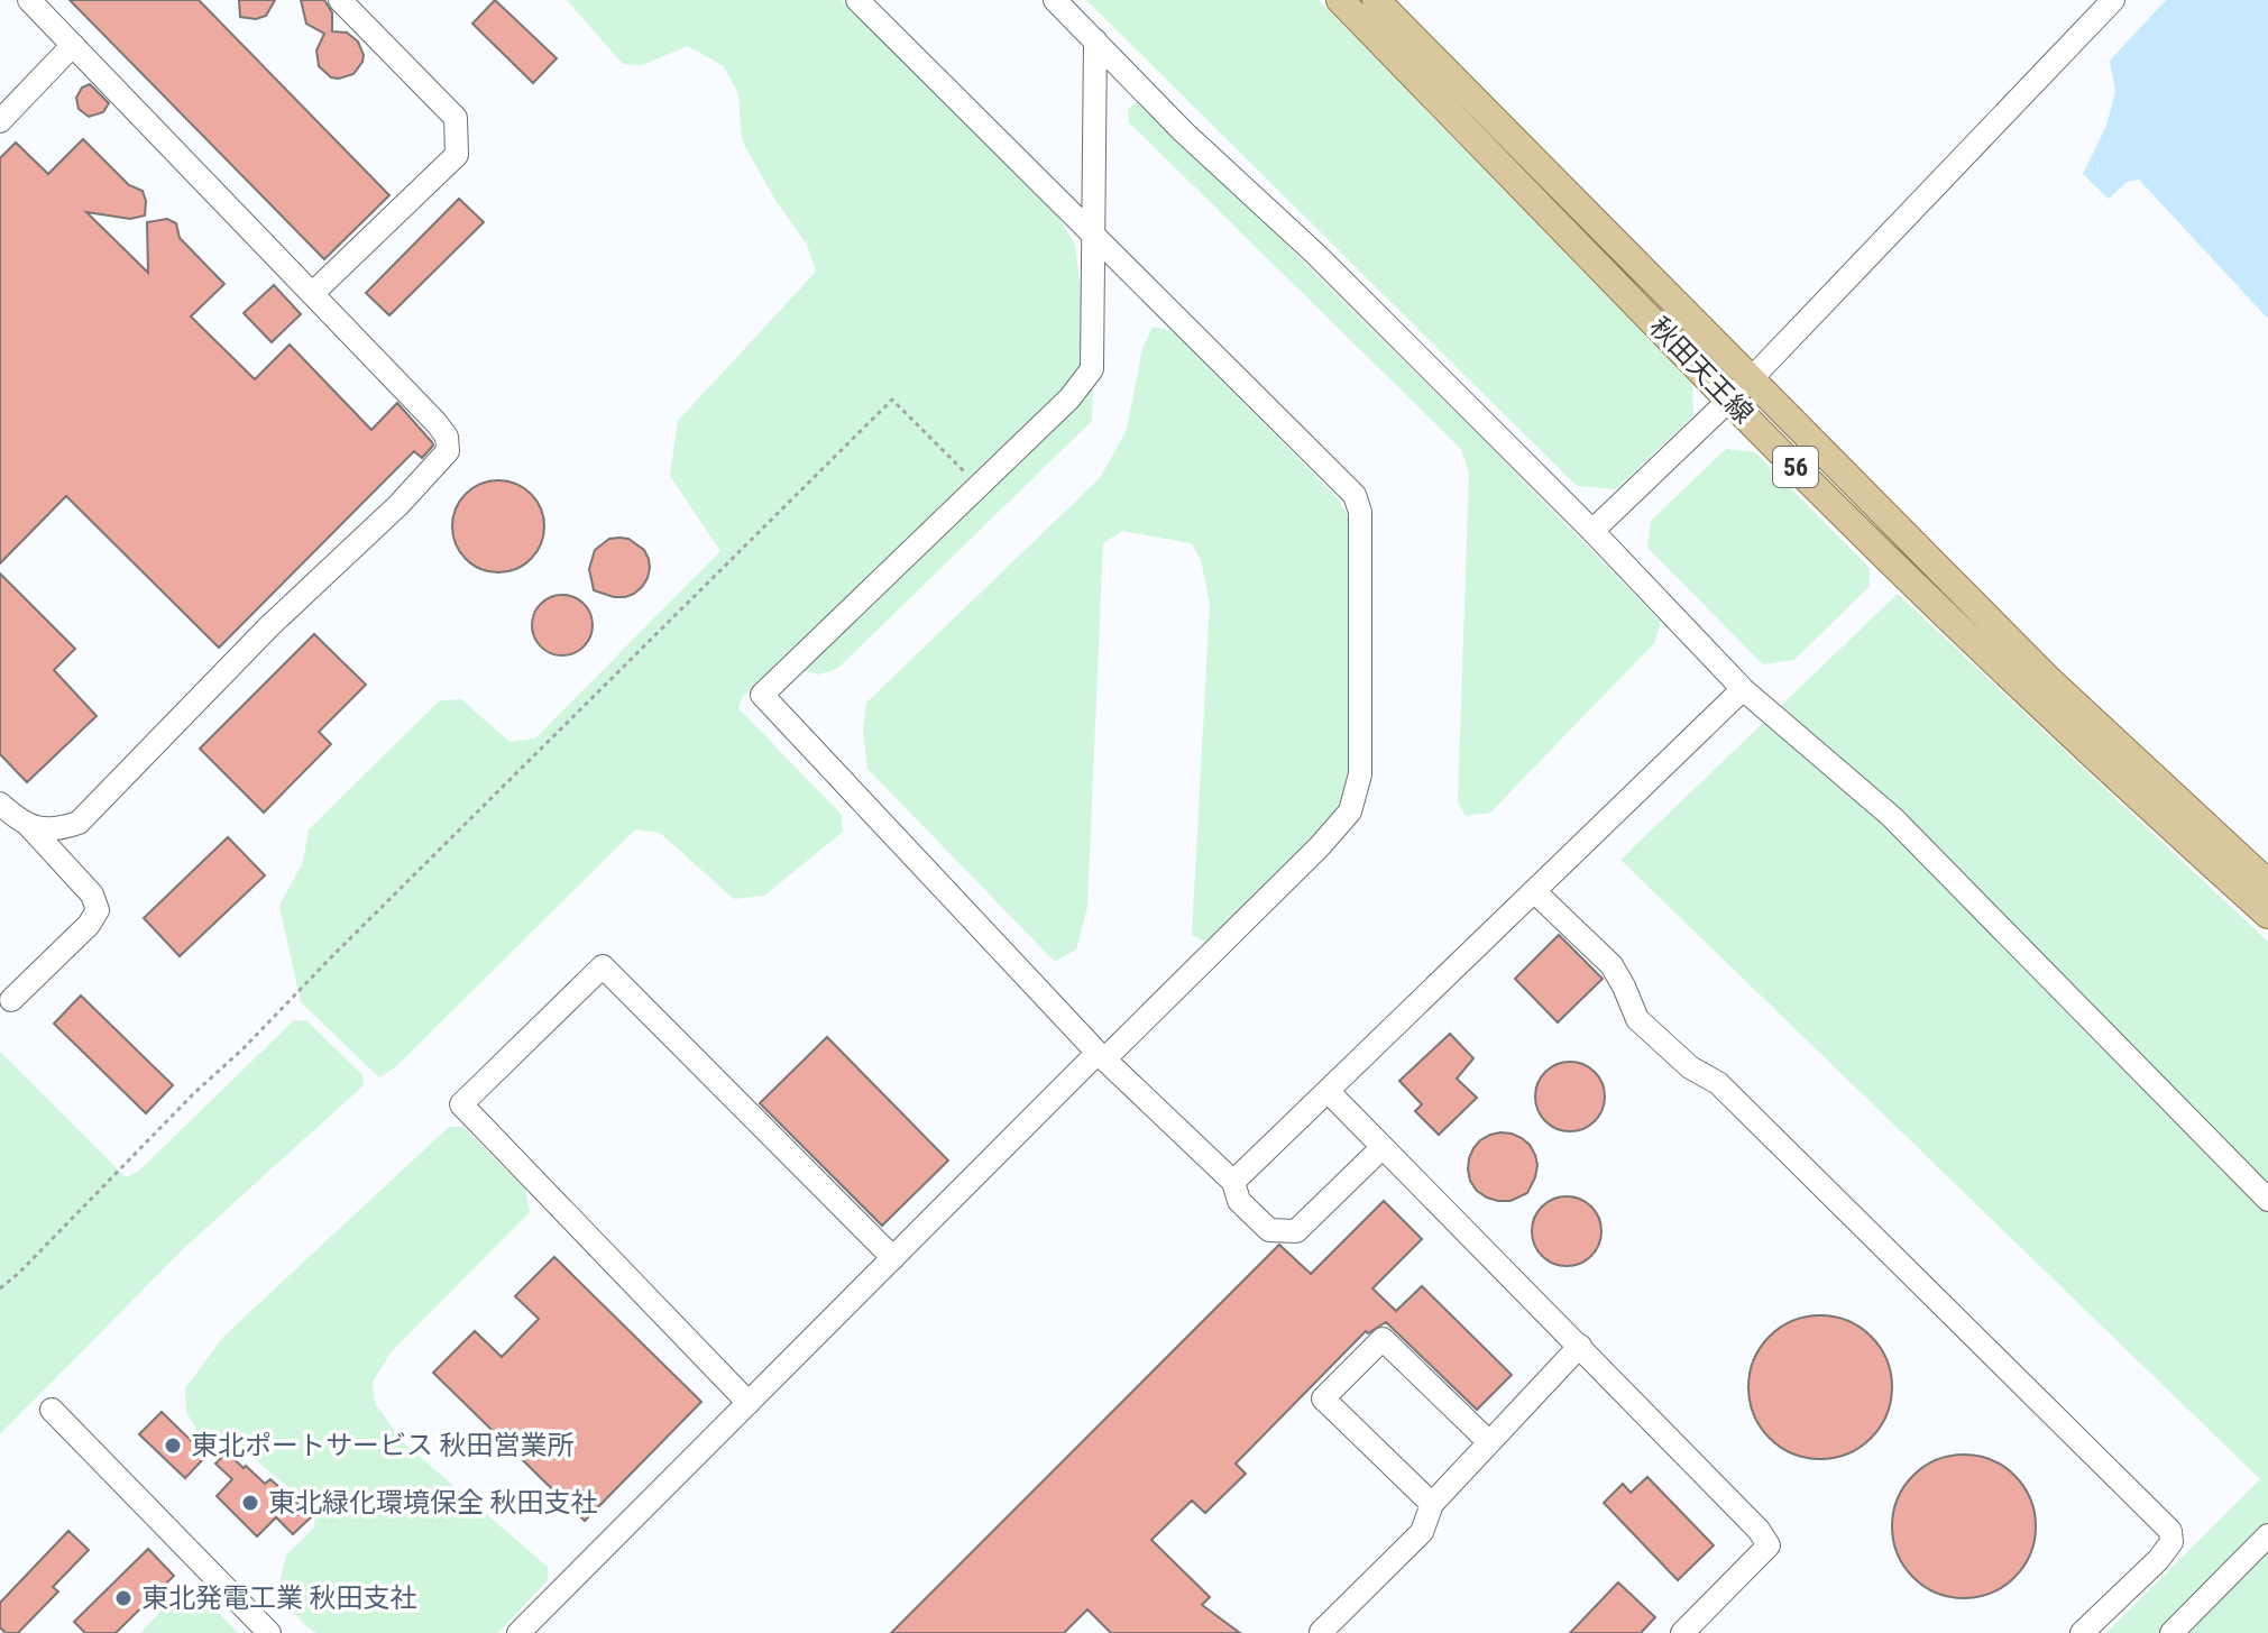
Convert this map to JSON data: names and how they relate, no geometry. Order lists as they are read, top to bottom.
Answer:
{
  "streets": {
    "main road": ["秋田天王線", "56"]
  },
  "places": ["東北ポートサービス 秋田営業所", "東北緑化環境保全 秋田支社", "東北発電工業 秋田支社"]
}
